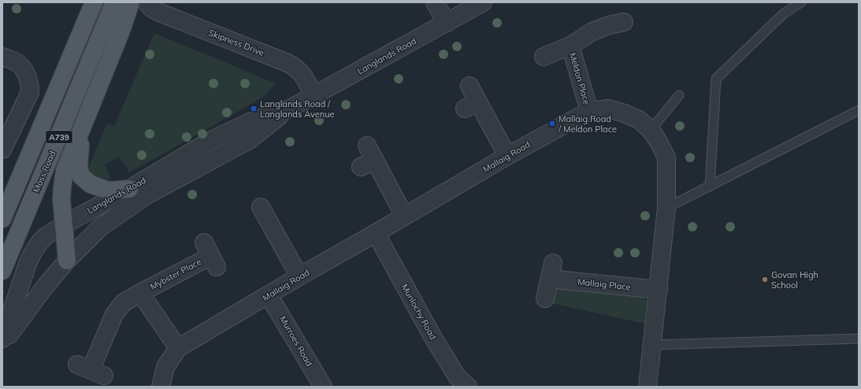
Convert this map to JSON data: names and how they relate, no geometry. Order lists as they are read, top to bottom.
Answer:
{
  "streets": {
    "main road": ["A739", "Moss Road"],
    "street": [
      "Skipness Drive",
      "Langlands Road",
      "Meldon Place",
      "Mallaig Road",
      "Mybster Place",
      "Mallaig Place",
      "Munlochy Road",
      "Murroes Road"
    ]
  },
  "crossings": [
    ["Skipness Drive", "Langlands Road"],
    ["Meldon Place", "Mallaig Road"],
    ["Mallaig Road", "Mybster Place"],
    ["Mallaig Road", "Mallaig Place"],
    ["Mallaig Road", "Munlochy Road"],
    ["Mallaig Road", "Murroes Road"]
  ],
  "places": {
    "transit": ["Langlands Road / Langlands Avenue", "Mallaig Road / Meldon Place"],
    "other": ["Govan High School"]
  }
}
